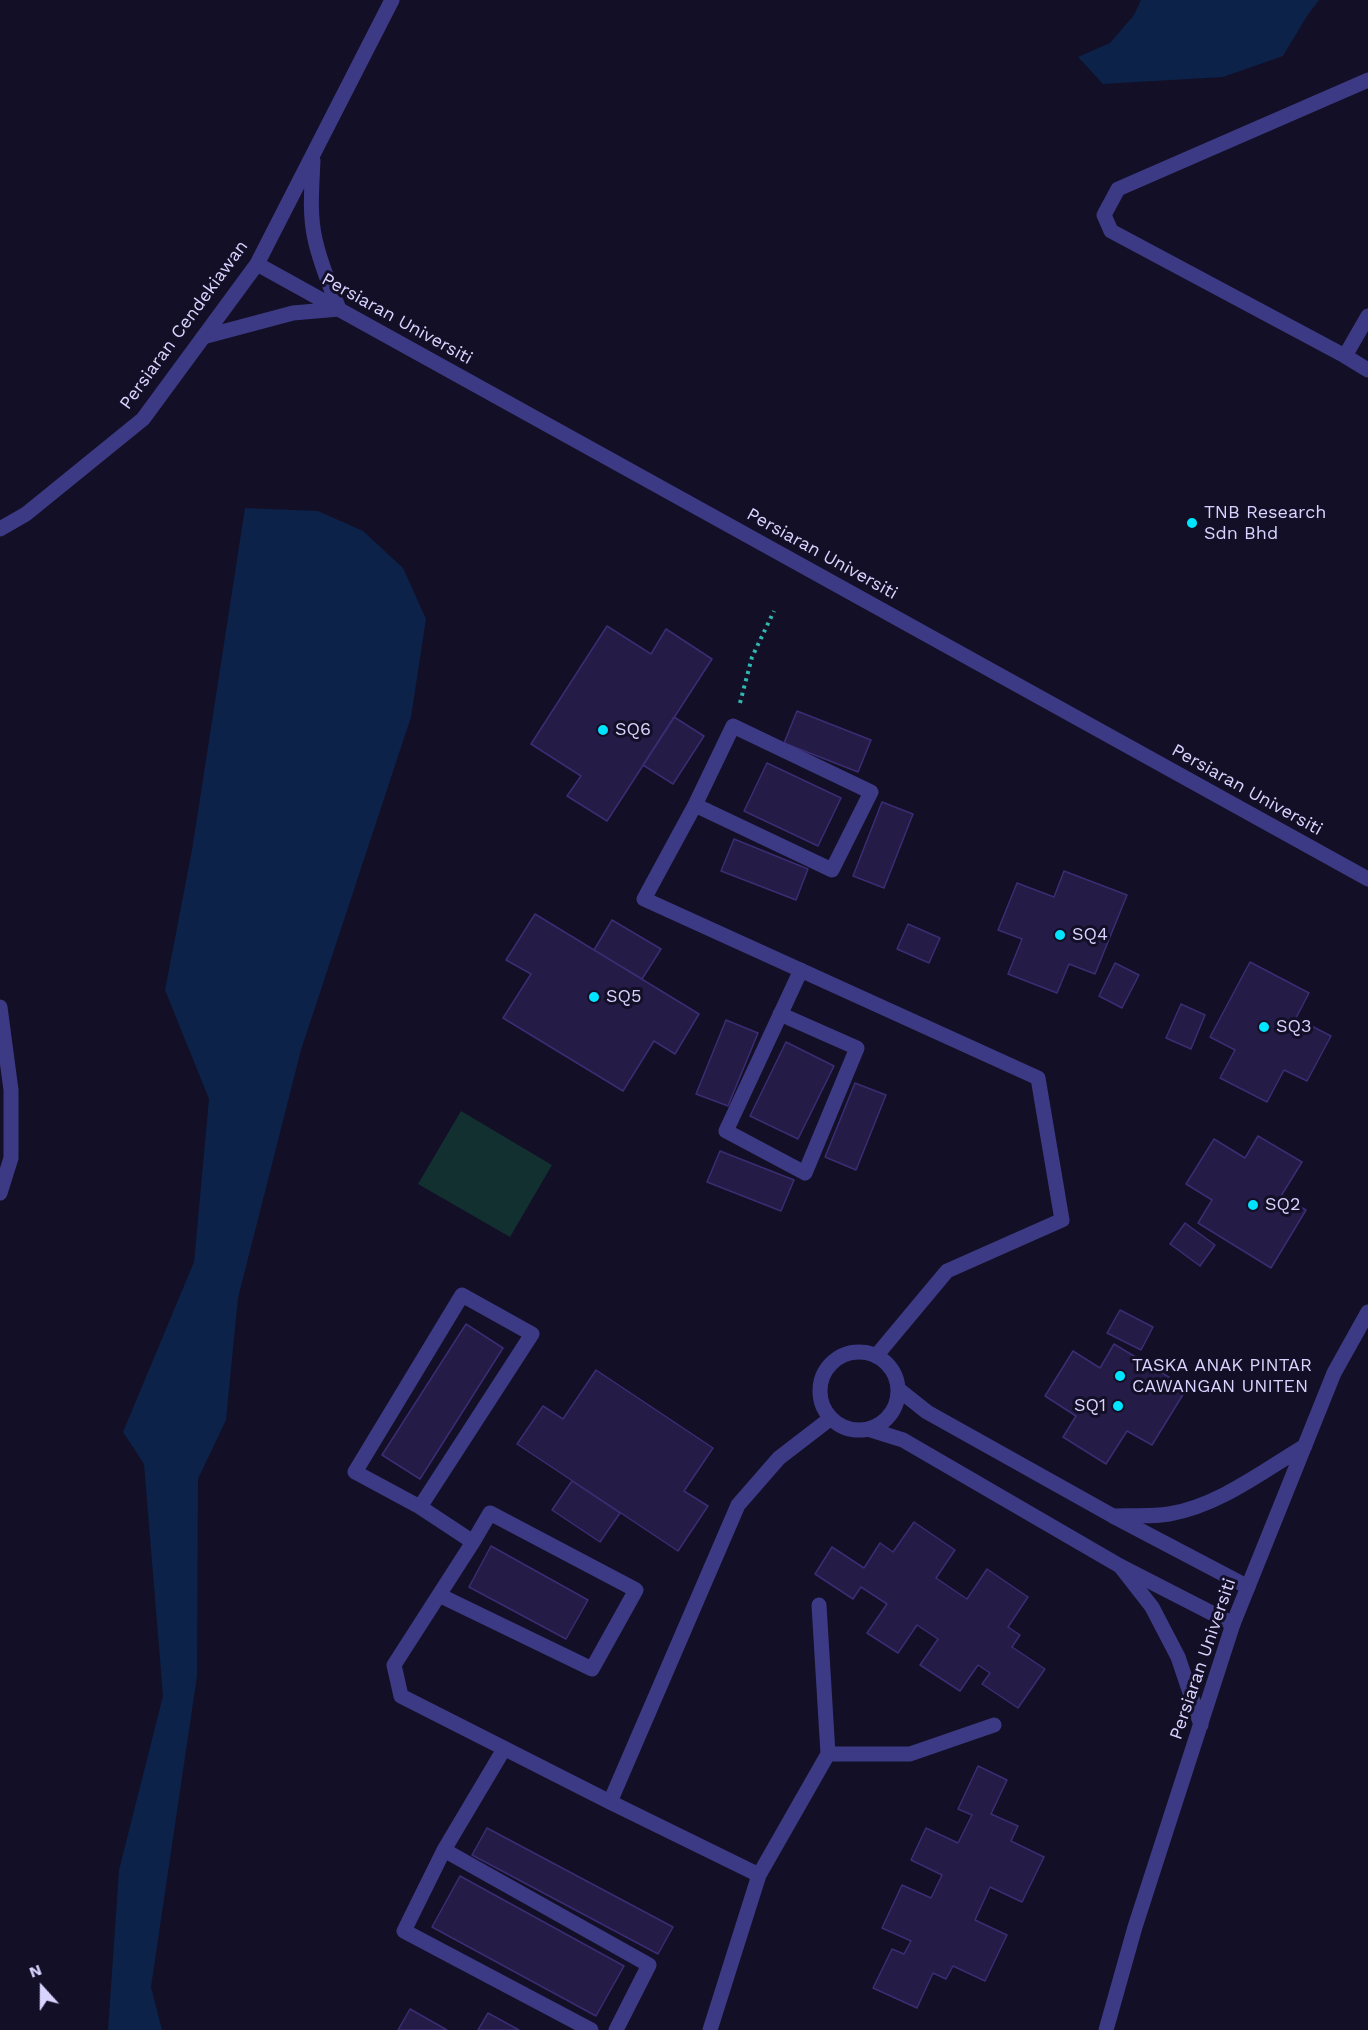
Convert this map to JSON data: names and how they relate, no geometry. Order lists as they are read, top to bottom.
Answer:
{
  "streets": {
    "street": ["Persiaran Universiti", "Persiaran Cendekiawan"]
  },
  "crossings": [
    ["Persiaran Universiti", "Persiaran Cendekiawan"]
  ],
  "places": [
    "TNB Research Sdn Bhd",
    "SQ6",
    "SQ4",
    "SQ5",
    "SQ3",
    "SQ2",
    "TASKA ANAK PINTAR CAWANGAN UNITEN",
    "SQ1"
  ],
  "north": "top"
}
